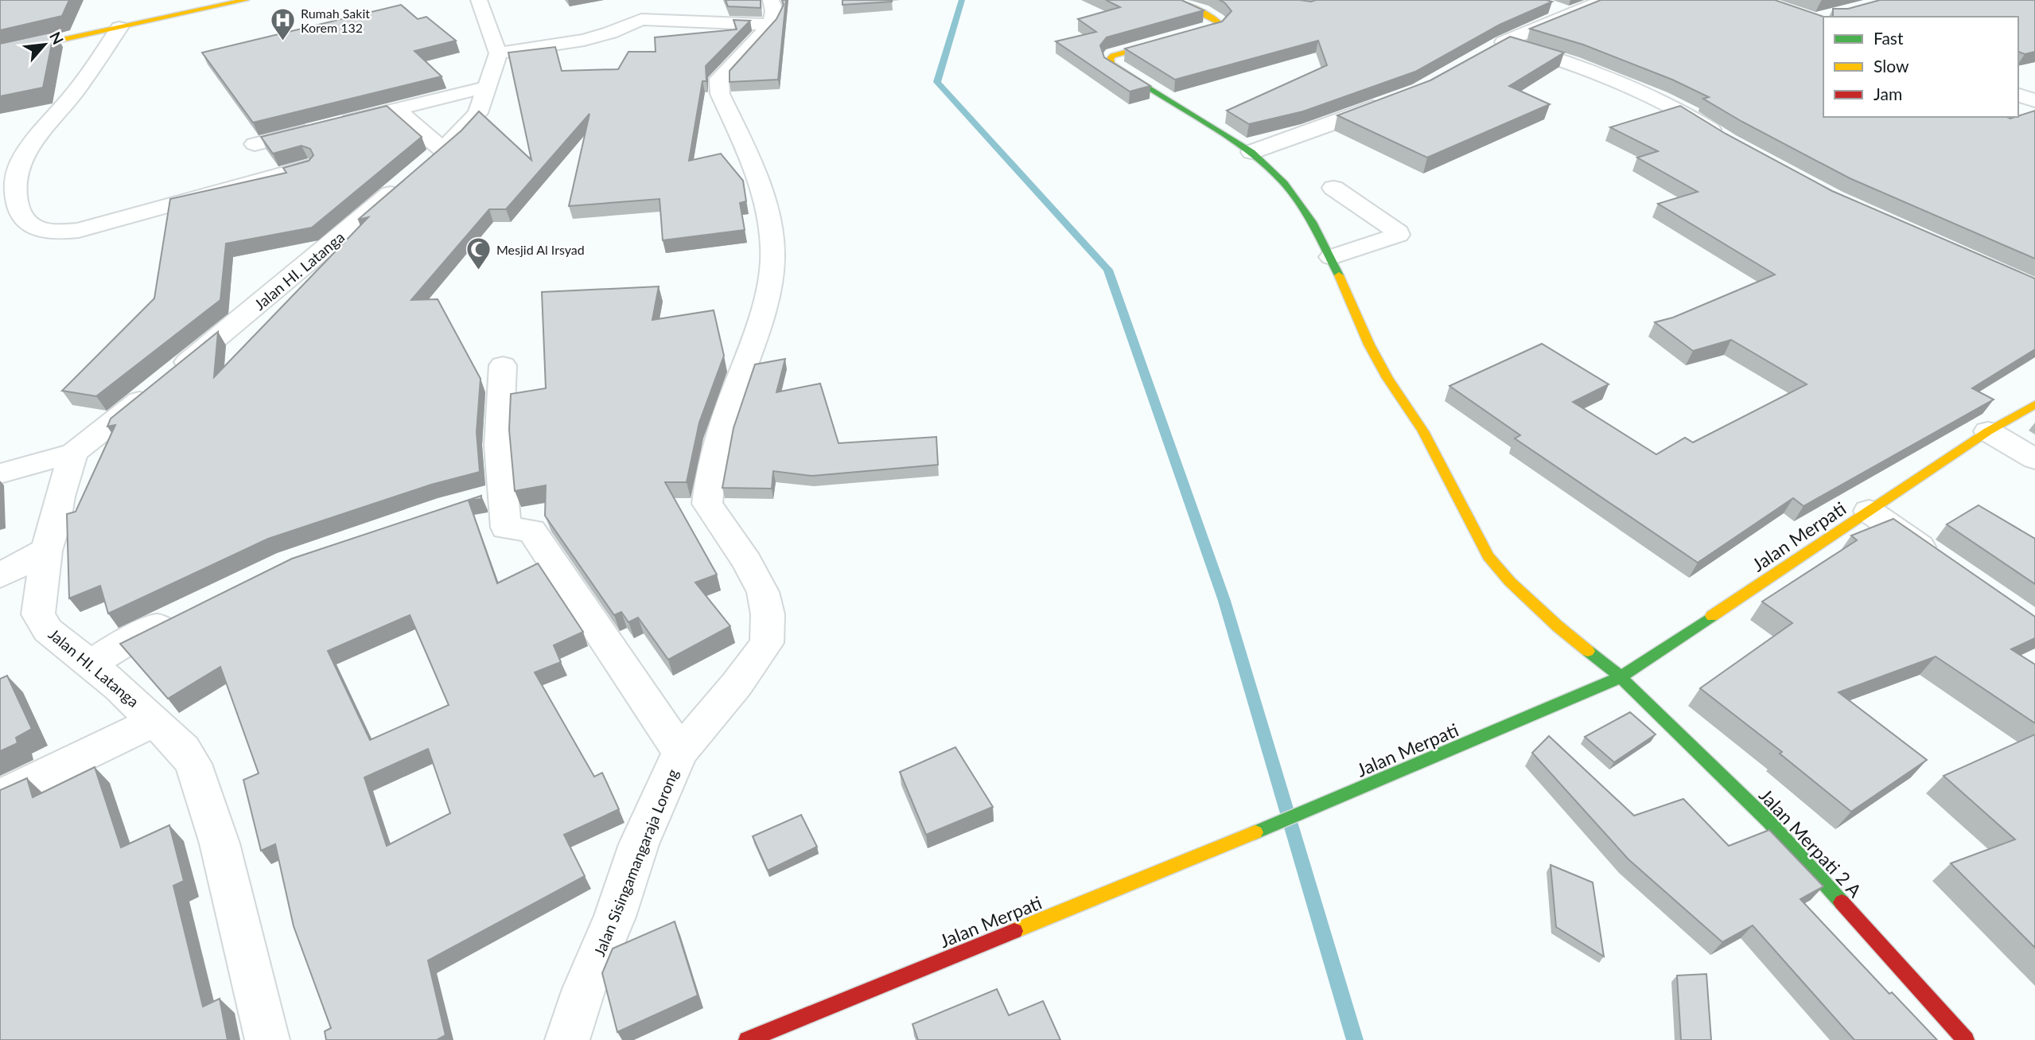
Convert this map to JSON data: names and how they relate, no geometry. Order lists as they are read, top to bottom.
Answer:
{
  "streets": {
    "street": [
      "Jalan HI. Latanga",
      "Jalan Merpati",
      "Jalan Merpati 2 A",
      "Jalan Sisingamangaraja Lorong"
    ]
  },
  "crossings": [
    ["Jalan Merpati", "Jalan Merpati 2 A"]
  ],
  "places": {
    "hospital": ["Rumah Sakit Korem 132"],
    "mosque": ["Mesjid Al Irsyad"]
  },
  "legend": ["Fast", "Slow", "Jam"],
  "north": "top right"
}
